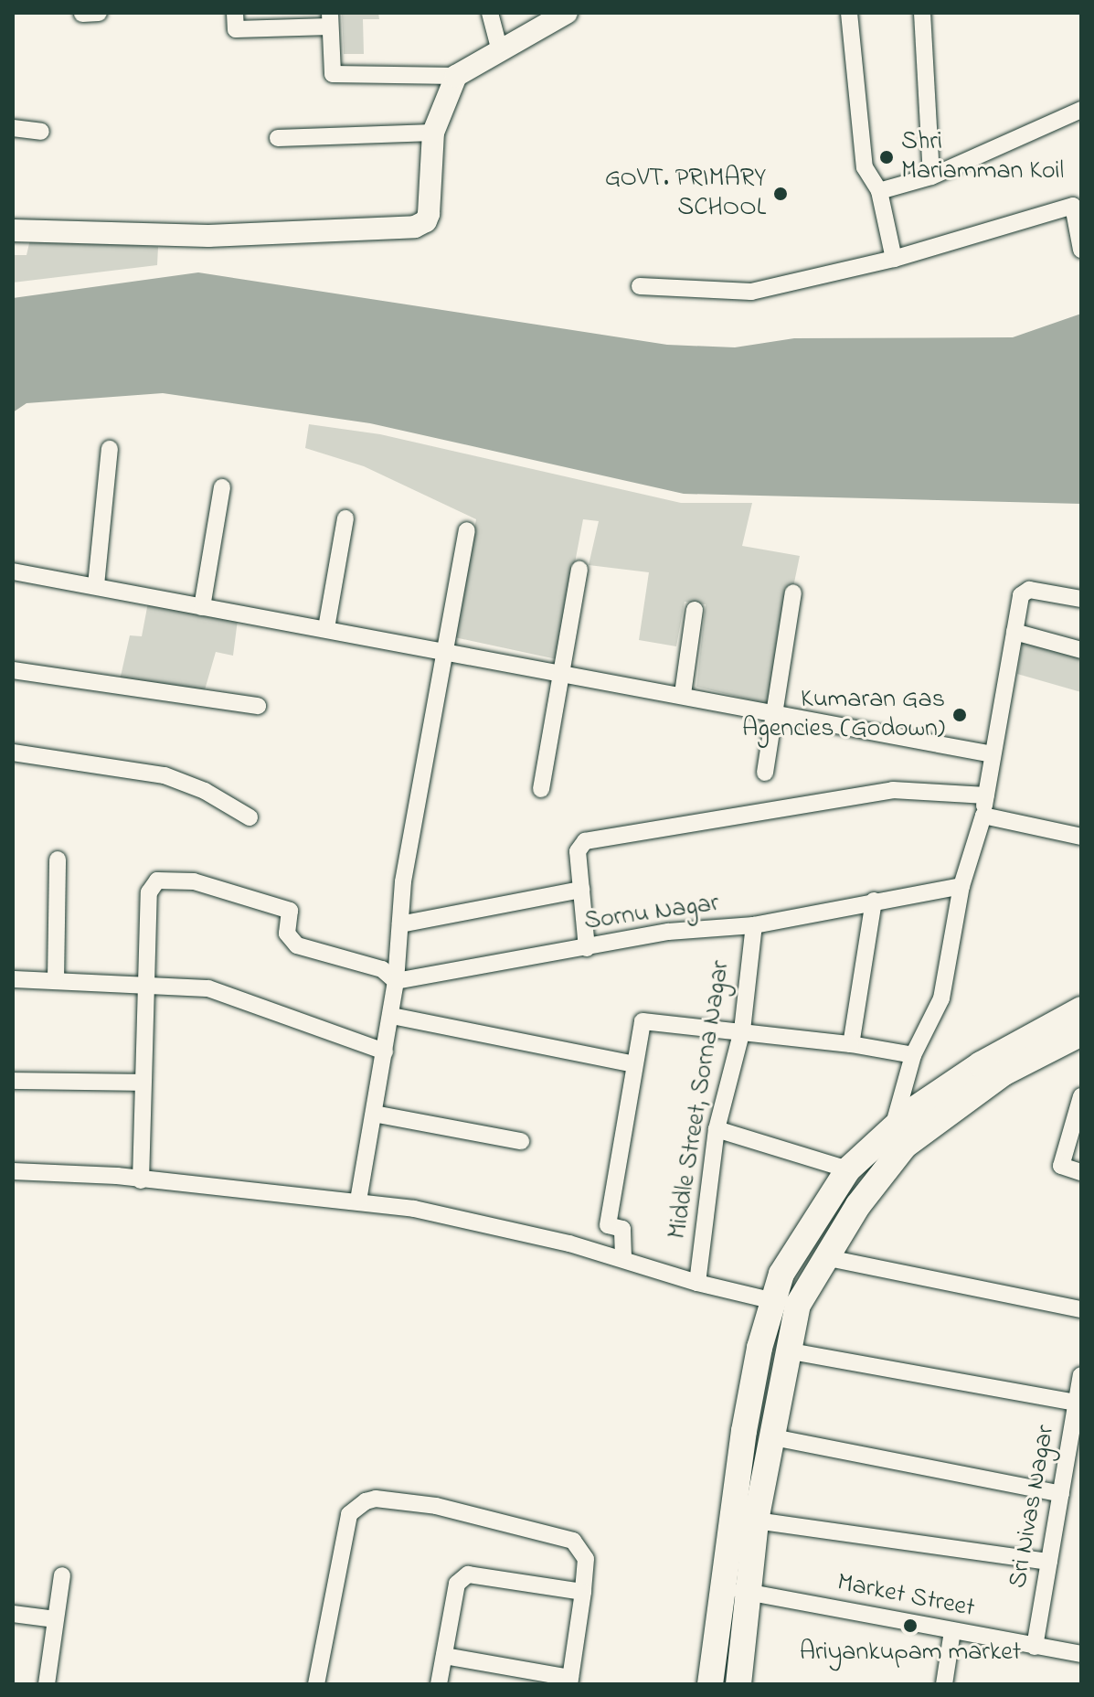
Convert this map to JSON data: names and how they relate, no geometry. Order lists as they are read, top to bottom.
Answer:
{
  "streets": {
    "street": [
      "Sornu Nagar",
      "Middle Street, Sorna Nagar",
      "Sri Nivas Nagar",
      "Market Street"
    ]
  },
  "crossings": [
    ["Sornu Nagar", "Middle Street, Sorna Nagar"],
    ["Sri Nivas Nagar", "Market Street"]
  ],
  "places": [
    "Shri Mariamman Koil",
    "GOVT. PRIMARY SCHOOL",
    "Kumaran Gas Agencies (Godown)",
    "Ariyankupam market"
  ]
}
